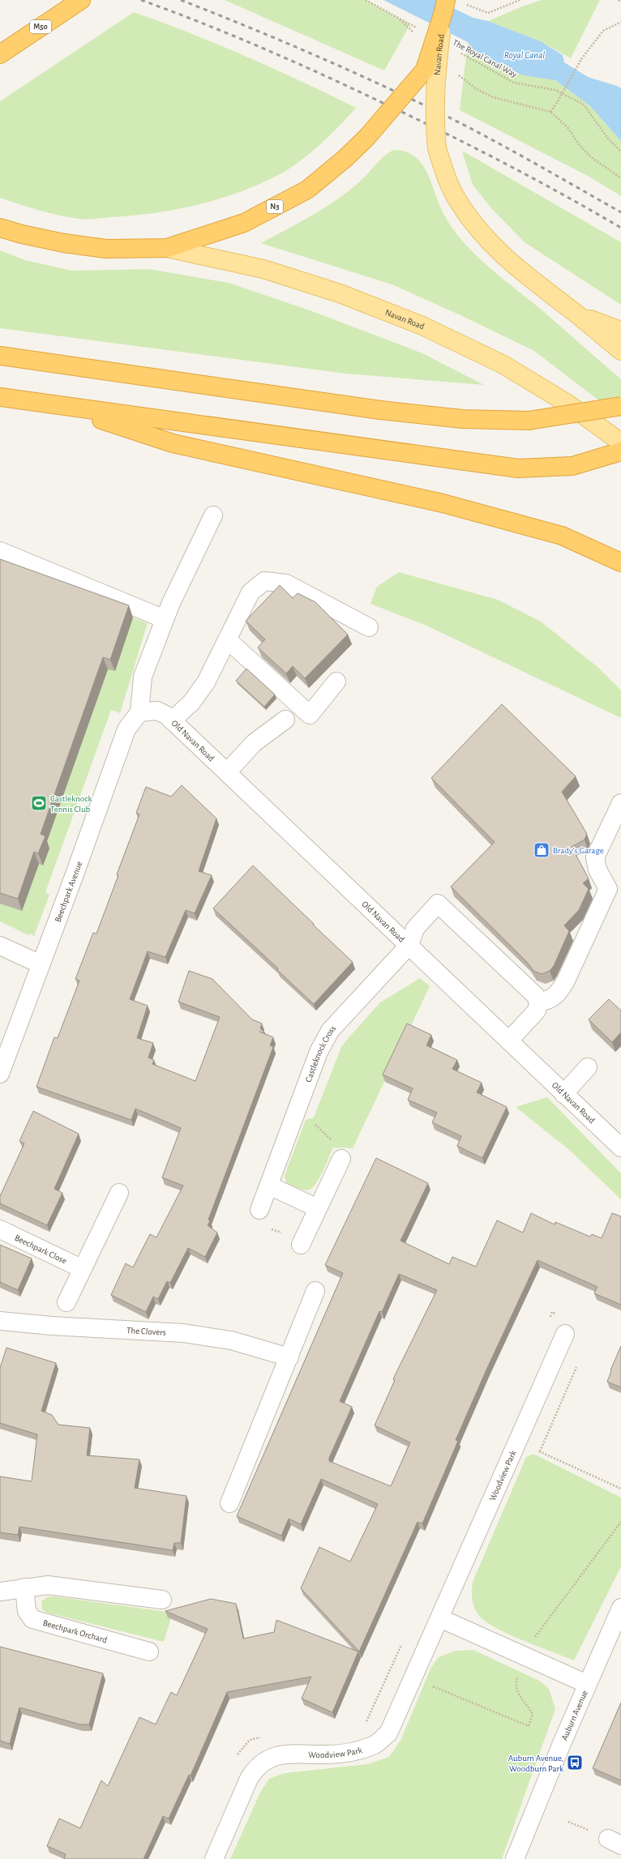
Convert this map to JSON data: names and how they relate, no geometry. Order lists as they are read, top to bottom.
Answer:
{
  "streets": {
    "highway": ["M50", "N3"],
    "main road": ["Navan Road"],
    "street": [
      "Old Navan Road",
      "Beechpark Avenue",
      "Castleknock Cross",
      "Beechpark Close",
      "The Clovers",
      "Woodview Park",
      "Beechpark Orchard",
      "Auburn Avenue"
    ],
    "path": ["The Royal Canal Way"]
  },
  "crossings": [
    ["Navan Road", "N3"],
    ["Old Navan Road", "Beechpark Avenue"],
    ["Old Navan Road", "Castleknock Cross"]
  ],
  "water": ["Royal Canal"],
  "places": {
    "sports": ["Castleknock Tennis Club"],
    "shop": ["Brady's Garage"],
    "bus stop": ["Auburn Avenue, Woodburn Park"]
  }
}
